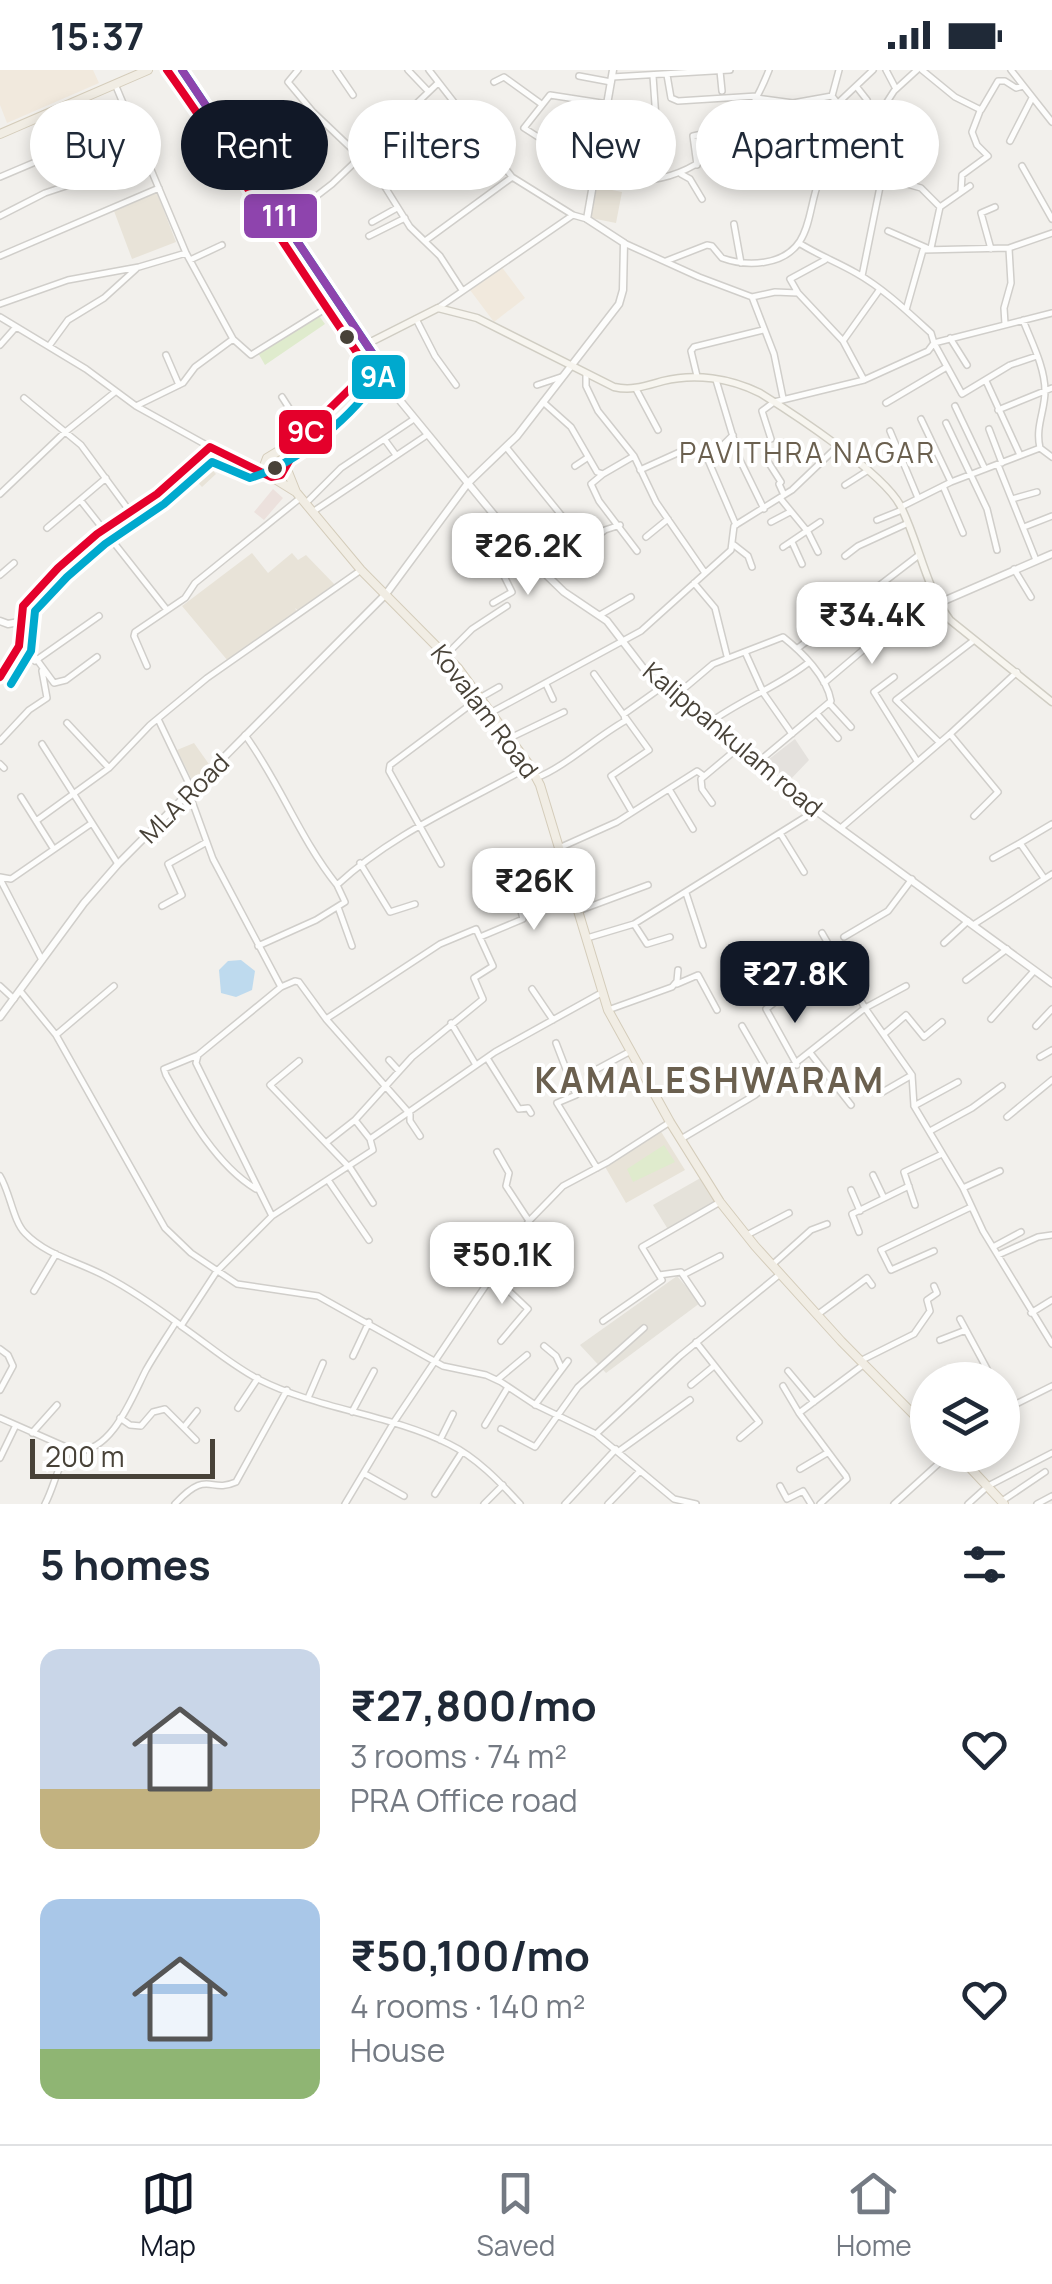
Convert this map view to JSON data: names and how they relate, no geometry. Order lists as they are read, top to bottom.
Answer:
{
  "streets": {
    "main road": ["Kovalam Road"],
    "street": ["Kalippankulam road", "MLA Road"]
  },
  "crossings": [
    ["Kovalam Road", "MLA Road"],
    ["Kalippankulam road", "MLA Road"]
  ],
  "districts": ["PAVITHRA NAGAR", "KAMALESHWARAM"],
  "lines": ["transit line 9C", "transit line 9A", "transit line 111"],
  "scale_bar": "200 m",
  "page": {
    "status": "15:37",
    "chip": [
      "Buy",
      "Rent",
      "Filters",
      "New",
      "Apartment"
    ],
    "price": [
      "₹26.2K",
      "₹34.4K",
      "₹26K",
      "₹27.8K",
      "₹50.1K"
    ],
    "scale": "200 m",
    "heading": "5 homes",
    "list": [
      {
        "name": "₹27,800/mo",
        "note": "3 rooms · 74 m² · PRA Office road"
      },
      {
        "name": "₹50,100/mo",
        "note": "4 rooms · 140 m² · House"
      }
    ],
    "tabs": ["Map", "Saved", "Home"]
  }
}
